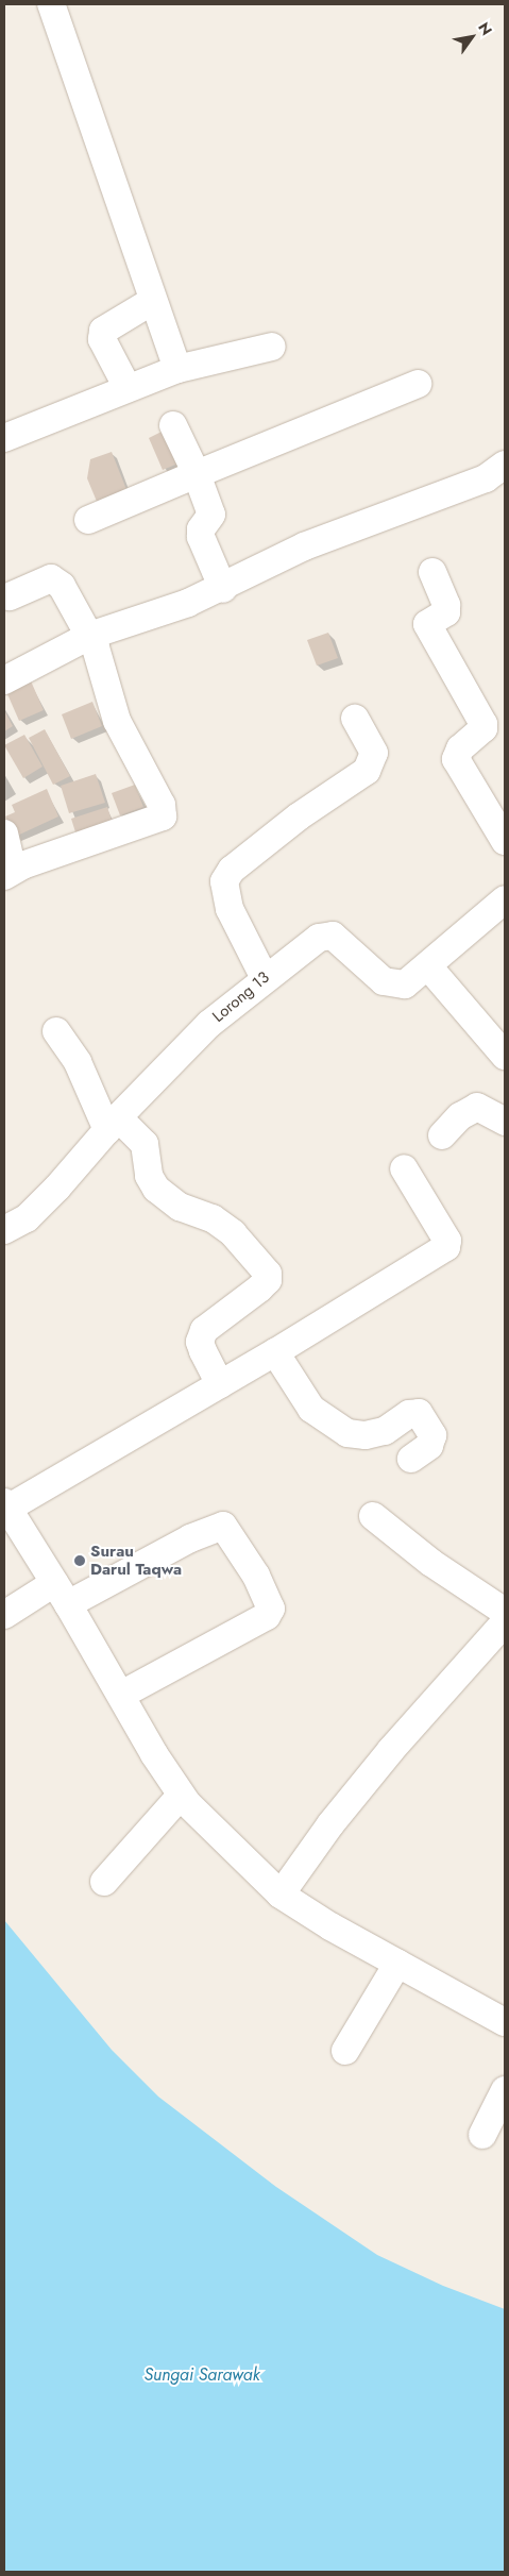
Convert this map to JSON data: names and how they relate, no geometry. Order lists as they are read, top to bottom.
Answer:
{
  "streets": {
    "street": ["Lorong 13"]
  },
  "water": ["Sungai Sarawak"],
  "places": ["Surau Darul Taqwa"],
  "north": "top right"
}
